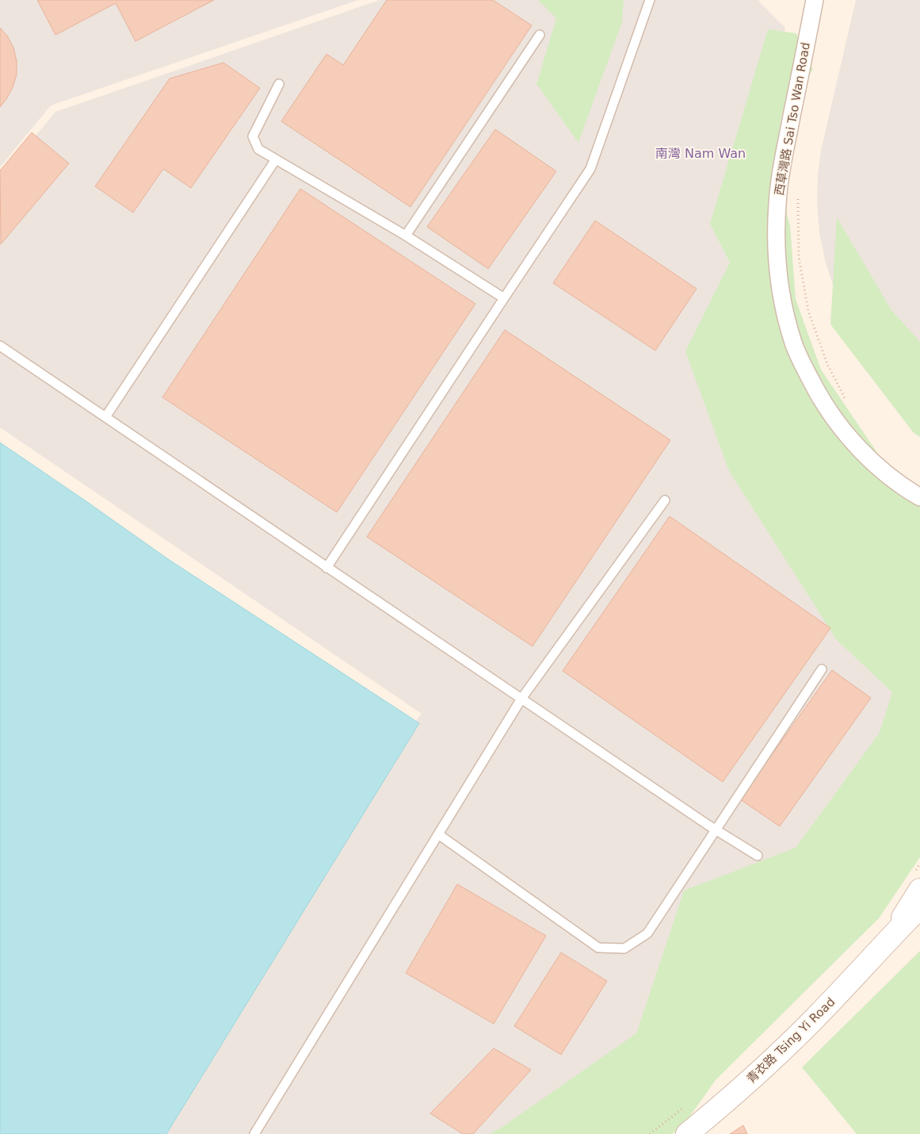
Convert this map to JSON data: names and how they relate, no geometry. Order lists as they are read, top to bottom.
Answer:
{
  "streets": {
    "main road": ["青衣路 Tsing Yi Road"],
    "street": ["西草灣路 Sai Tso Wan Road"]
  },
  "districts": ["南灣 Nam Wan"]
}
